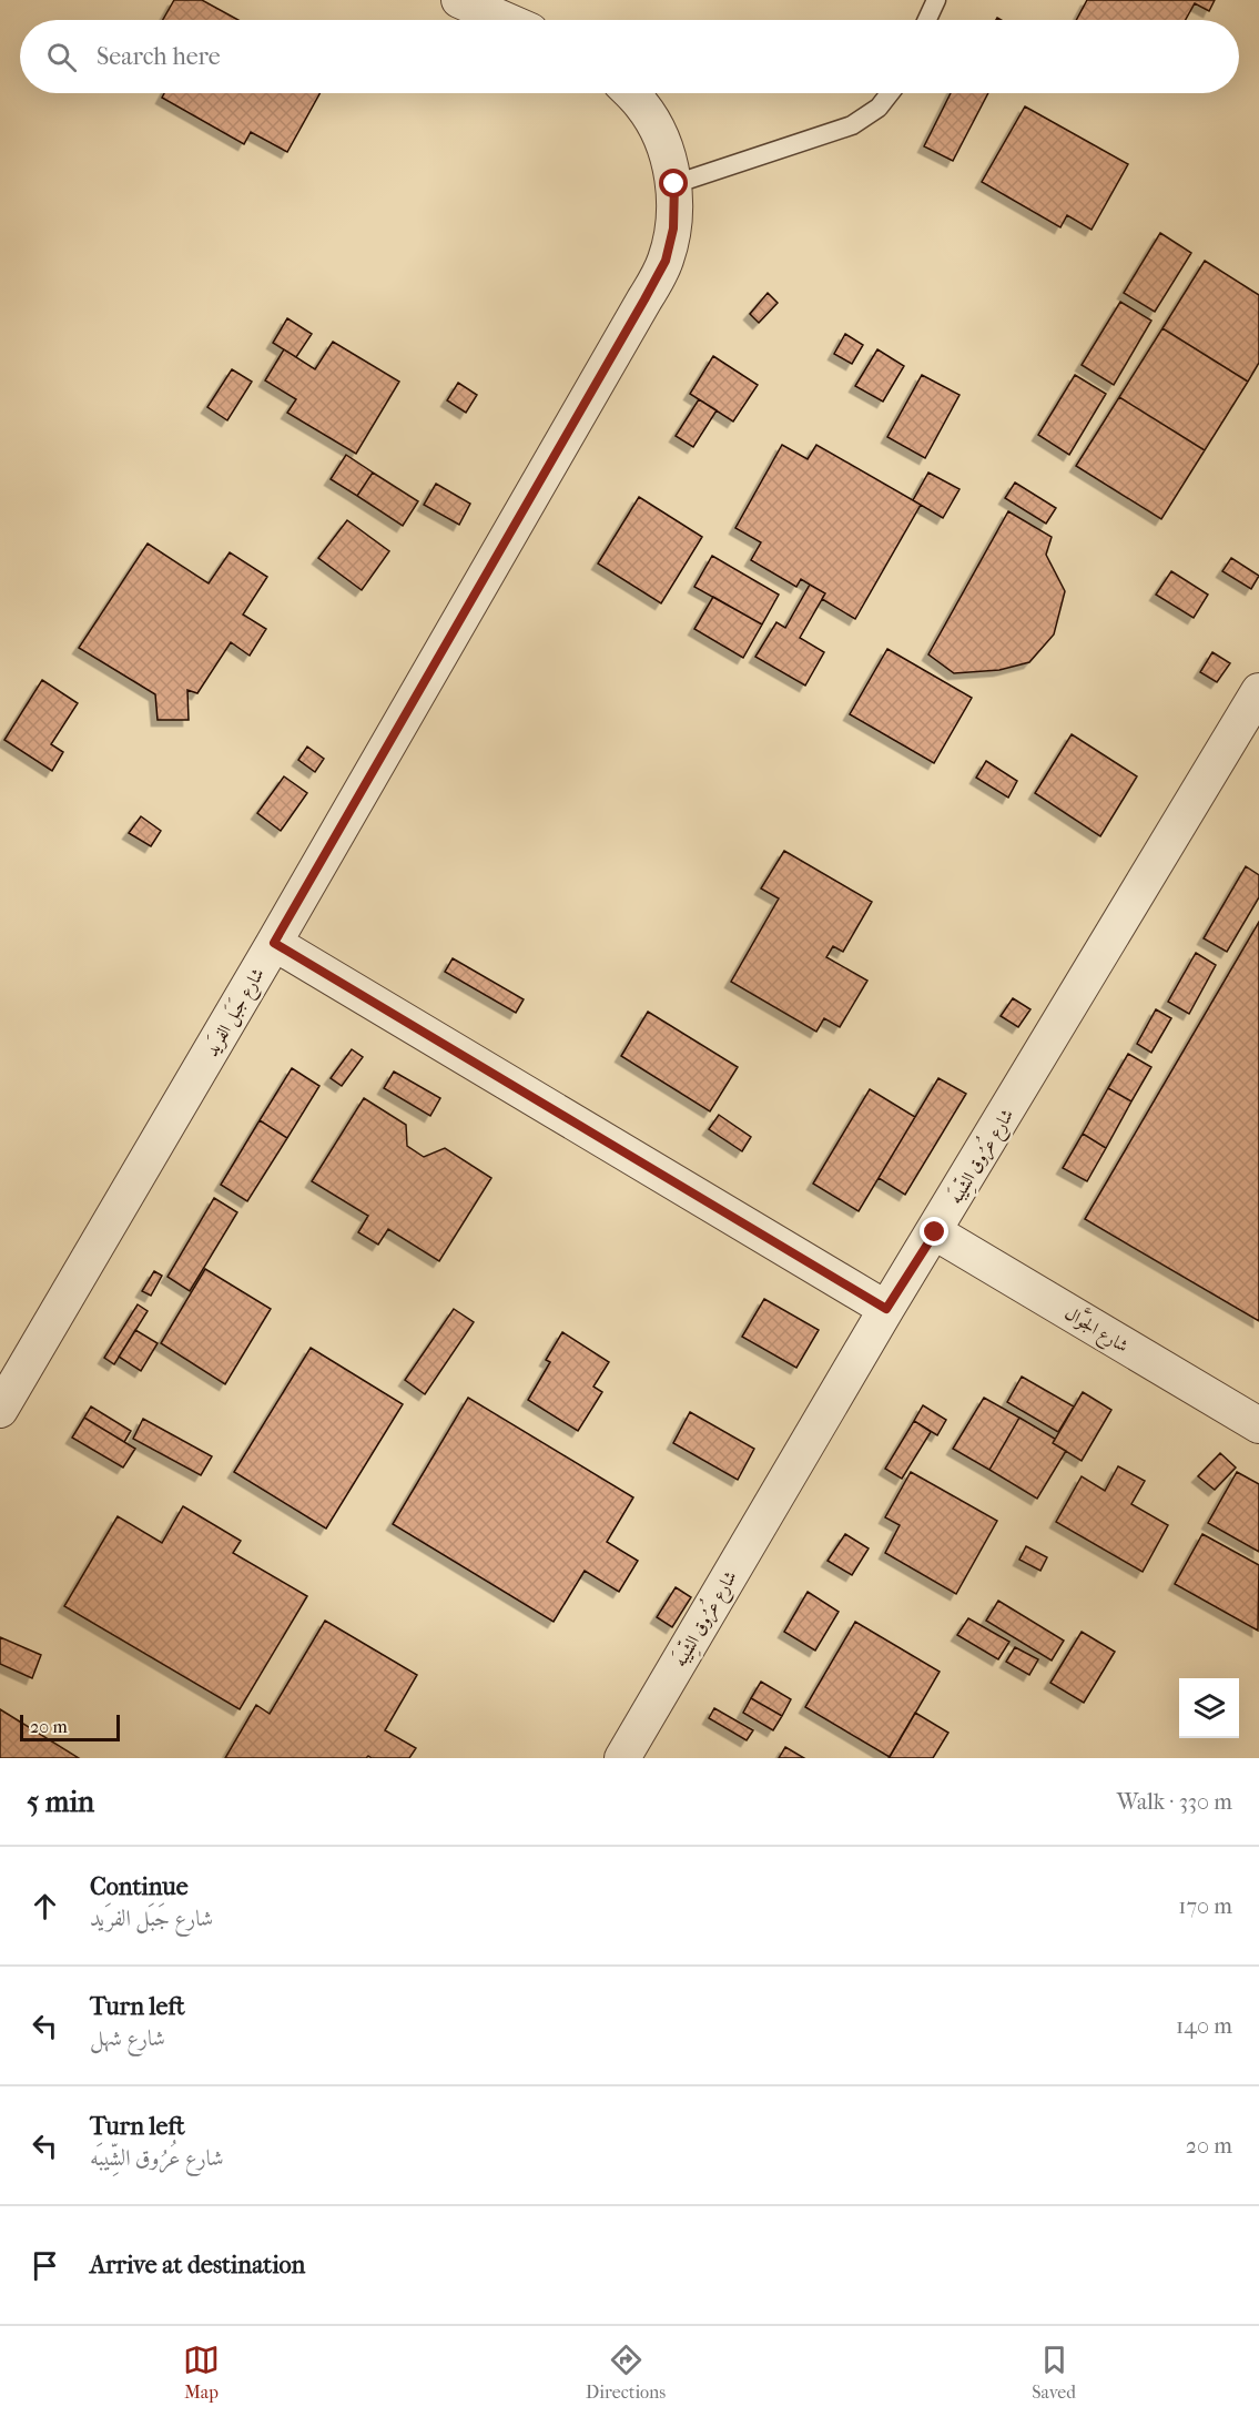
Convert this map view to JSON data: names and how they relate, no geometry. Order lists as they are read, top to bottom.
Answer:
{
  "streets": {
    "street": ["شارع جَبَل الفرَيد", "شارع عُرُوق الشِّيبَه", "شارع الجَوَّال"]
  },
  "crossings": [
    ["شارع عُرُوق الشِّيبَه", "شارع الجَوَّال"]
  ],
  "scale_bar": "20 m",
  "page": {
    "search": "Search here",
    "scale": "20 m",
    "heading": ["5 min", "Walk · 330 m"],
    "list": [
      ["Continue", "شارع جَبَل الفرَيد", "170 m"],
      ["Turn left", "شارع شهل", "140 m"],
      ["Turn left", "شارع عُرُوق الشِّيبَه", "20 m"],
      "Arrive at destination"
    ],
    "nav": ["Map", "Directions", "Saved"]
  }
}
